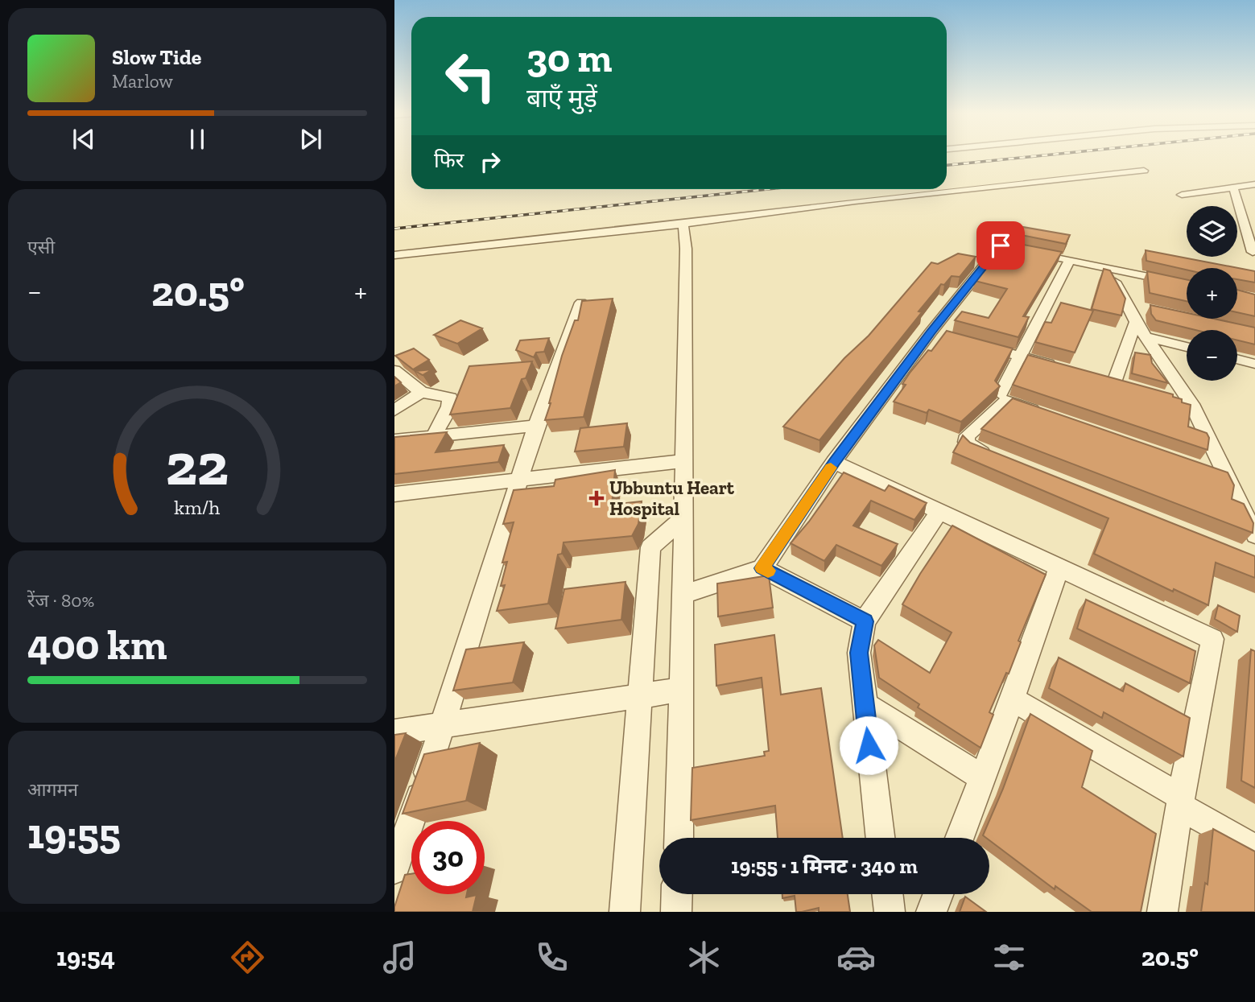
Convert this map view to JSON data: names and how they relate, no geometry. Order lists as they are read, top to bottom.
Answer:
{
  "places": {
    "health": ["Ubbuntu Heart Hospital"]
  },
  "page": {
    "turn": ["30 m", "बाएँ मुड़ें"],
    "song": ["Slow Tide", "Marlow"],
    "then": "फिर",
    "tile": [
      "एसी",
      ["रेंज · 80%", "400 km"],
      ["आगमन", "19:55"]
    ],
    "map_buttons": ["+", "−"],
    "heat": ["−", "20.5°", "+"],
    "limit": "30",
    "trip": "19:55 · 1 मिनट · 340 m",
    "tabs": ["19:54", "20.5°"],
    "gauge": ["22", "km/h"]
  }
}
